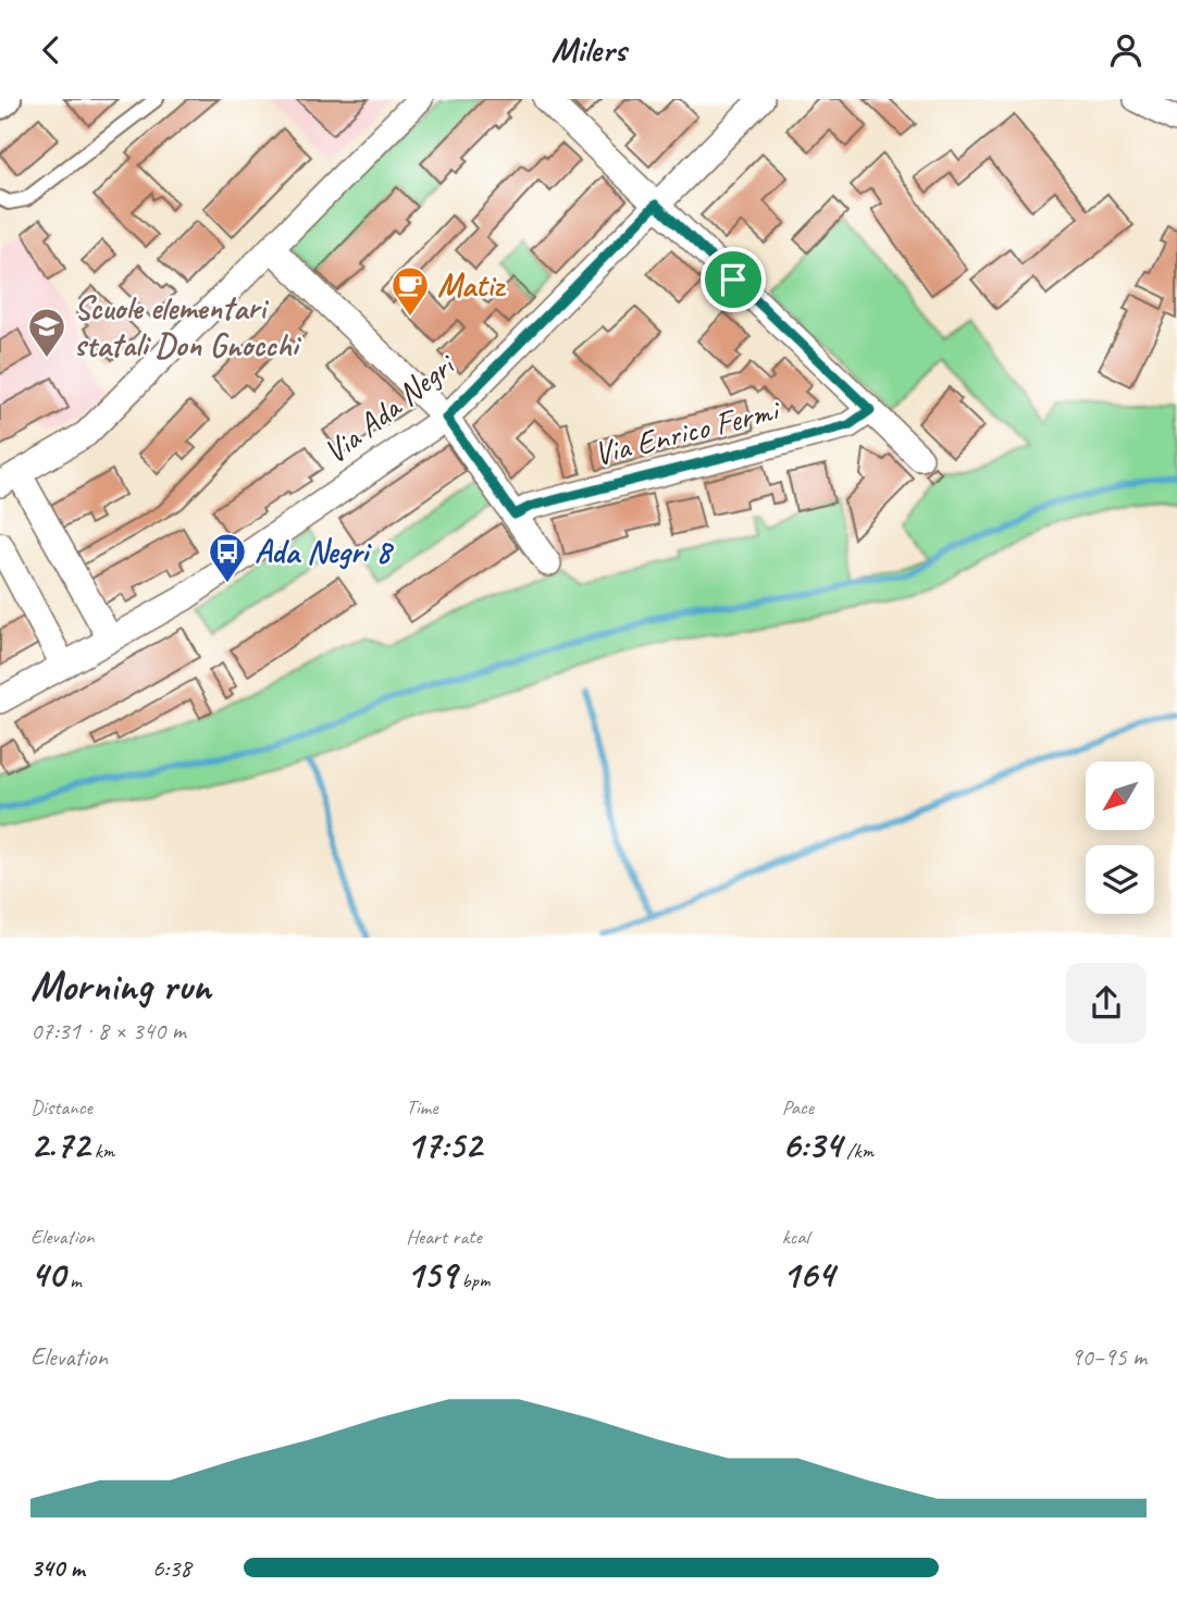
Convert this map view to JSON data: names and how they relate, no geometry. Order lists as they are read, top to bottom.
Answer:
{
  "streets": {
    "street": ["Via Ada Negri", "Via Enrico Fermi"]
  },
  "places": {
    "cafe": ["Matiz"],
    "school or university": ["Scuole elementari statali Don Gnocchi"],
    "bus stop": ["Ada Negri 8"]
  },
  "north": "bottom left",
  "page": {
    "header": "Milers",
    "heading": ["Morning run", "07:31 · 8 × 340 m"],
    "stats": [
      ["Distance", "2.72 km"],
      ["Time", "17:52"],
      ["Pace", "6:34 /km"],
      ["Elevation", "40 m"],
      ["Heart rate", "159 bpm"],
      ["kcal", "164"]
    ],
    "chart": ["Elevation", "90–95 m"],
    "list": [
      {
        "name": "340 m",
        "note": "6:38"
      }
    ]
  }
}
